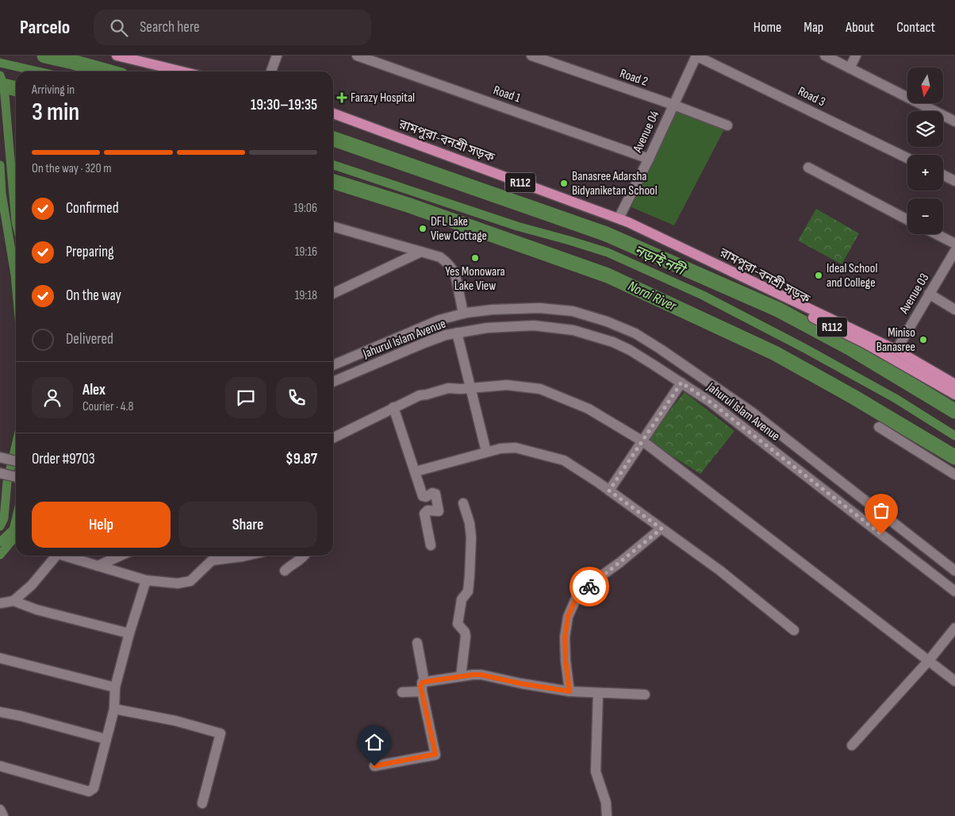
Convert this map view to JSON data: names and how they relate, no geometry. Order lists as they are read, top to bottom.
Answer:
{
  "streets": {
    "main road": ["রামপুরা-বনশ্রী সড়ক", "R112"],
    "street": [
      "Road 2",
      "Road 1",
      "Road 3",
      "Avenue 04",
      "Avenue 03",
      "Jahurul Islam Avenue"
    ]
  },
  "crossings": [
    ["Road 2", "Avenue 04"],
    ["Road 1", "Avenue 04"],
    ["Road 3", "Avenue 04"],
    ["Avenue 04", "রামপুরা-বনশ্রী সড়ক"],
    ["রামপুরা-বনশ্রী সড়ক", "Avenue 03"]
  ],
  "water": ["নড়াই নদী", "Norai River"],
  "places": {
    "health": ["Farazy Hospital"],
    "other": [
      "Banasree Adarsha Bidyaniketan School",
      "DFL Lake View Cottage",
      "Yes Monowara Lake View",
      "Ideal School and College",
      "Miniso Banasree"
    ]
  },
  "north": "bottom",
  "page": {
    "header": "Parcelo",
    "search": "Search here",
    "nav": [
      "Home",
      "Map",
      "About",
      "Contact"
    ],
    "map_buttons": ["+", "−"],
    "heading": ["3 min", "Arriving in", "19:30–19:35"],
    "panel": [
      "Alex",
      "Courier · 4.8",
      "Order #9703",
      "$9.87"
    ],
    "bar": "On the way · 320 m",
    "list": [
      ["Confirmed", "19:06"],
      ["Preparing", "19:16"],
      ["On the way", "19:18"],
      "Delivered"
    ],
    "buttons": ["Help", "Share"]
  }
}
